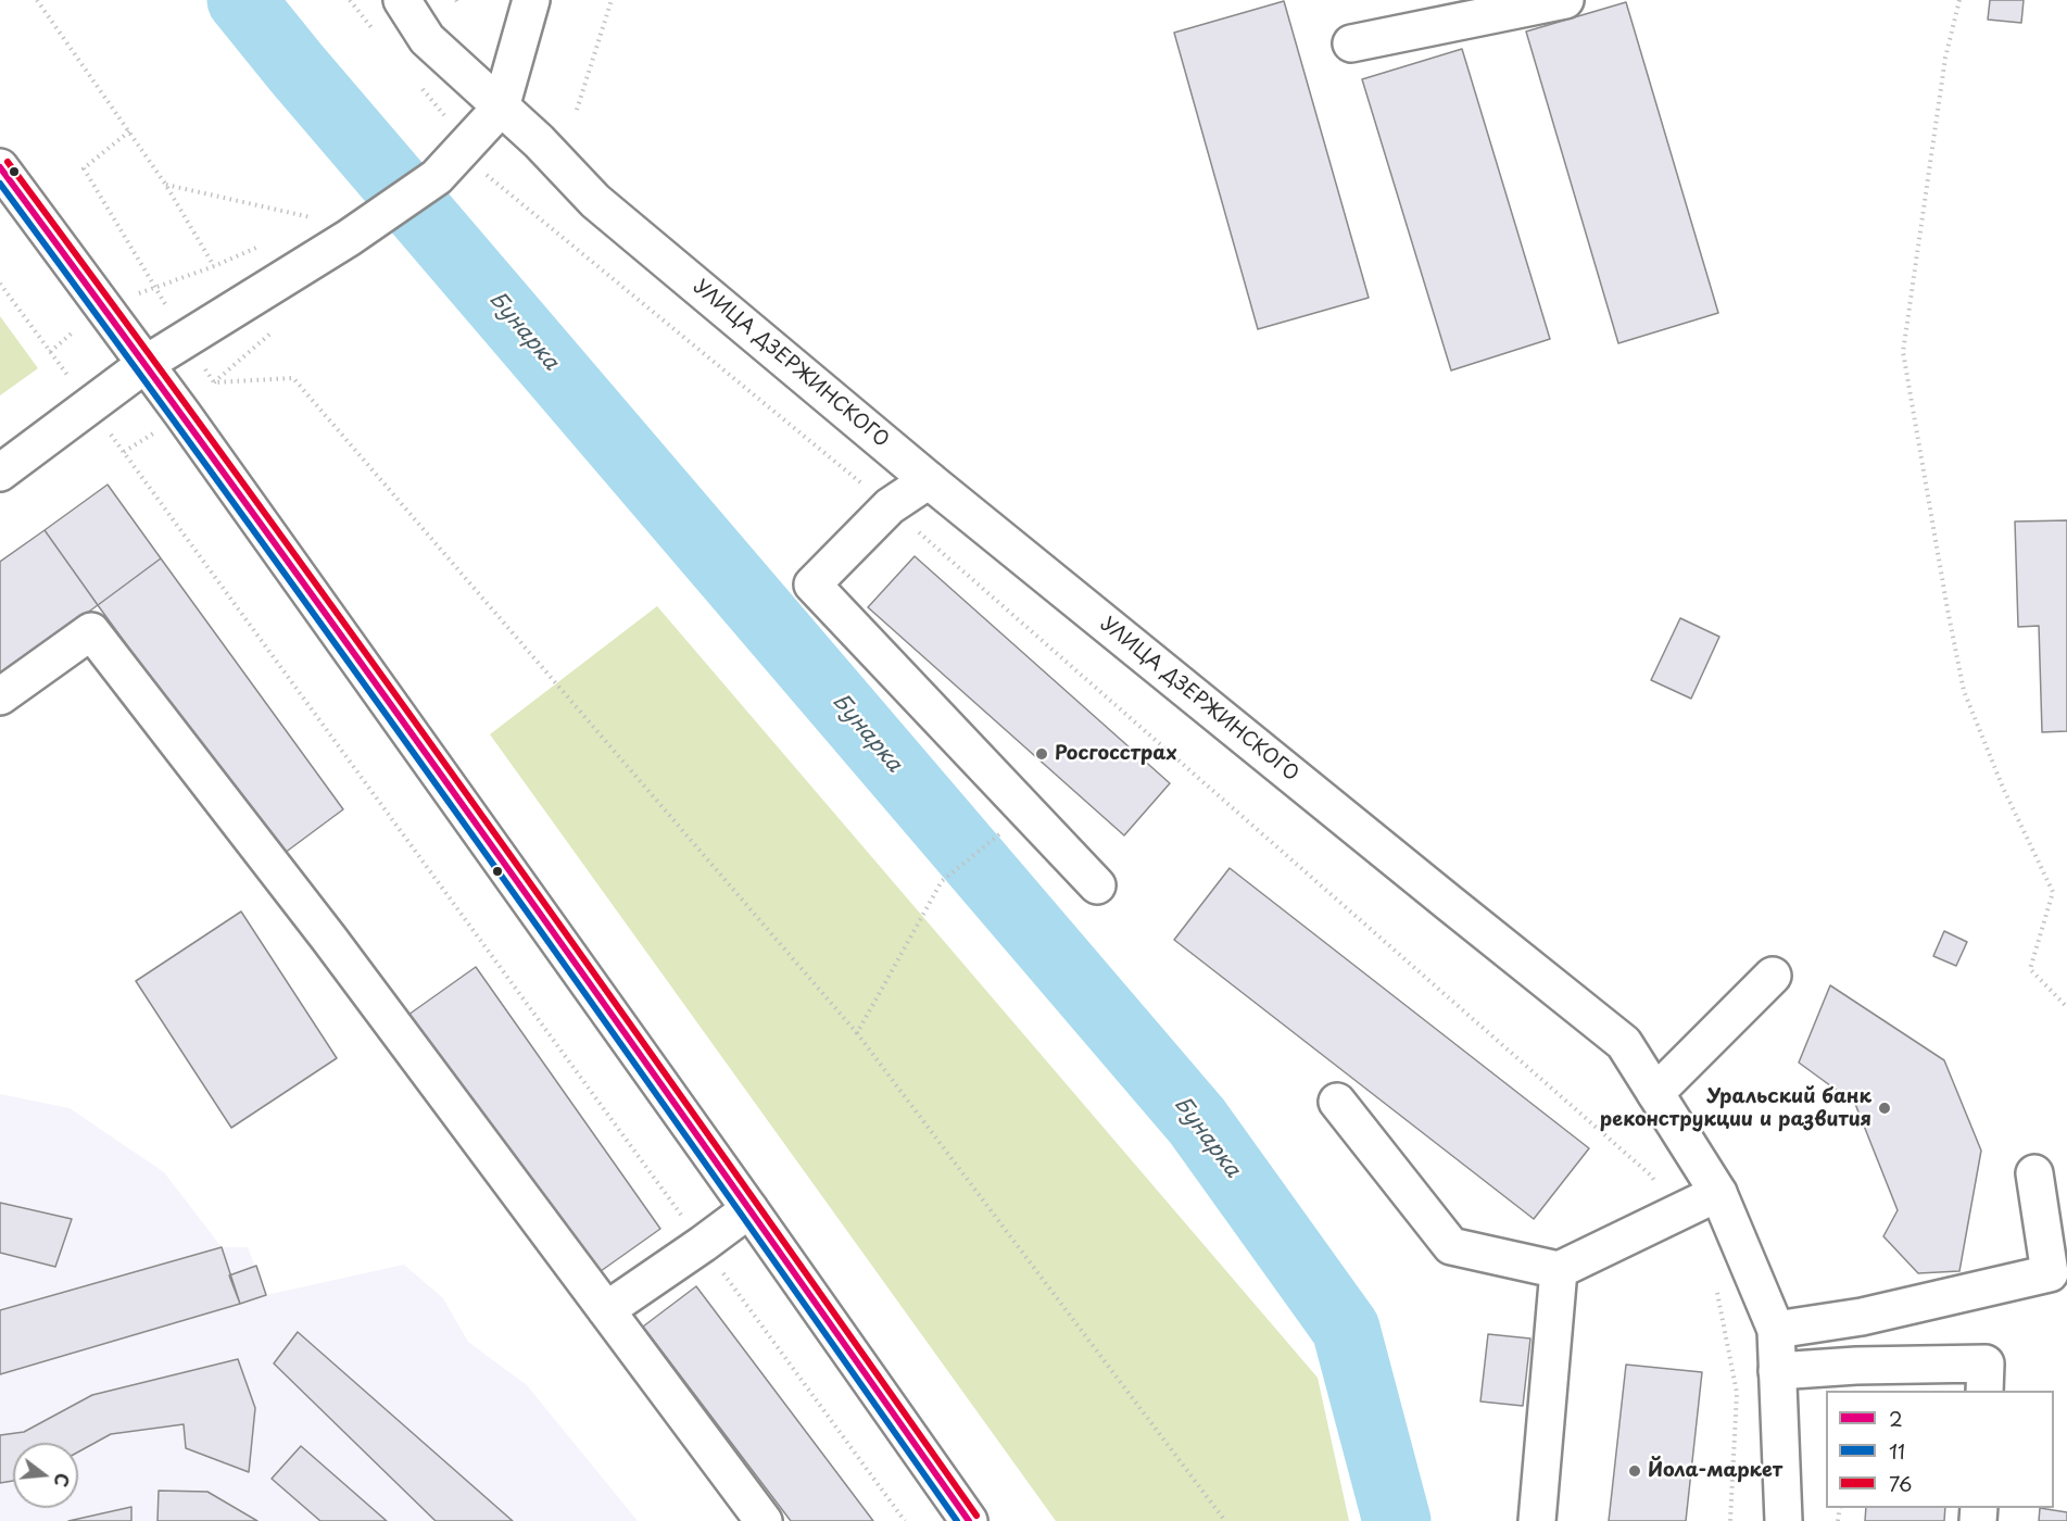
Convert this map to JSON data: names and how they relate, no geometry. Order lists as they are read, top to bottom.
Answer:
{
  "streets": {
    "main road": ["УЛИЦА ДЗЕРЖИНСКОГО"]
  },
  "water": ["Бунарка"],
  "places": ["Росгосстрах", "Уральский банк реконструкции и развития", "Йола-маркет"],
  "lines": ["transit line 76", "transit line 2", "transit line 11"],
  "legend": ["2", "11", "76"],
  "north": "right"
}
